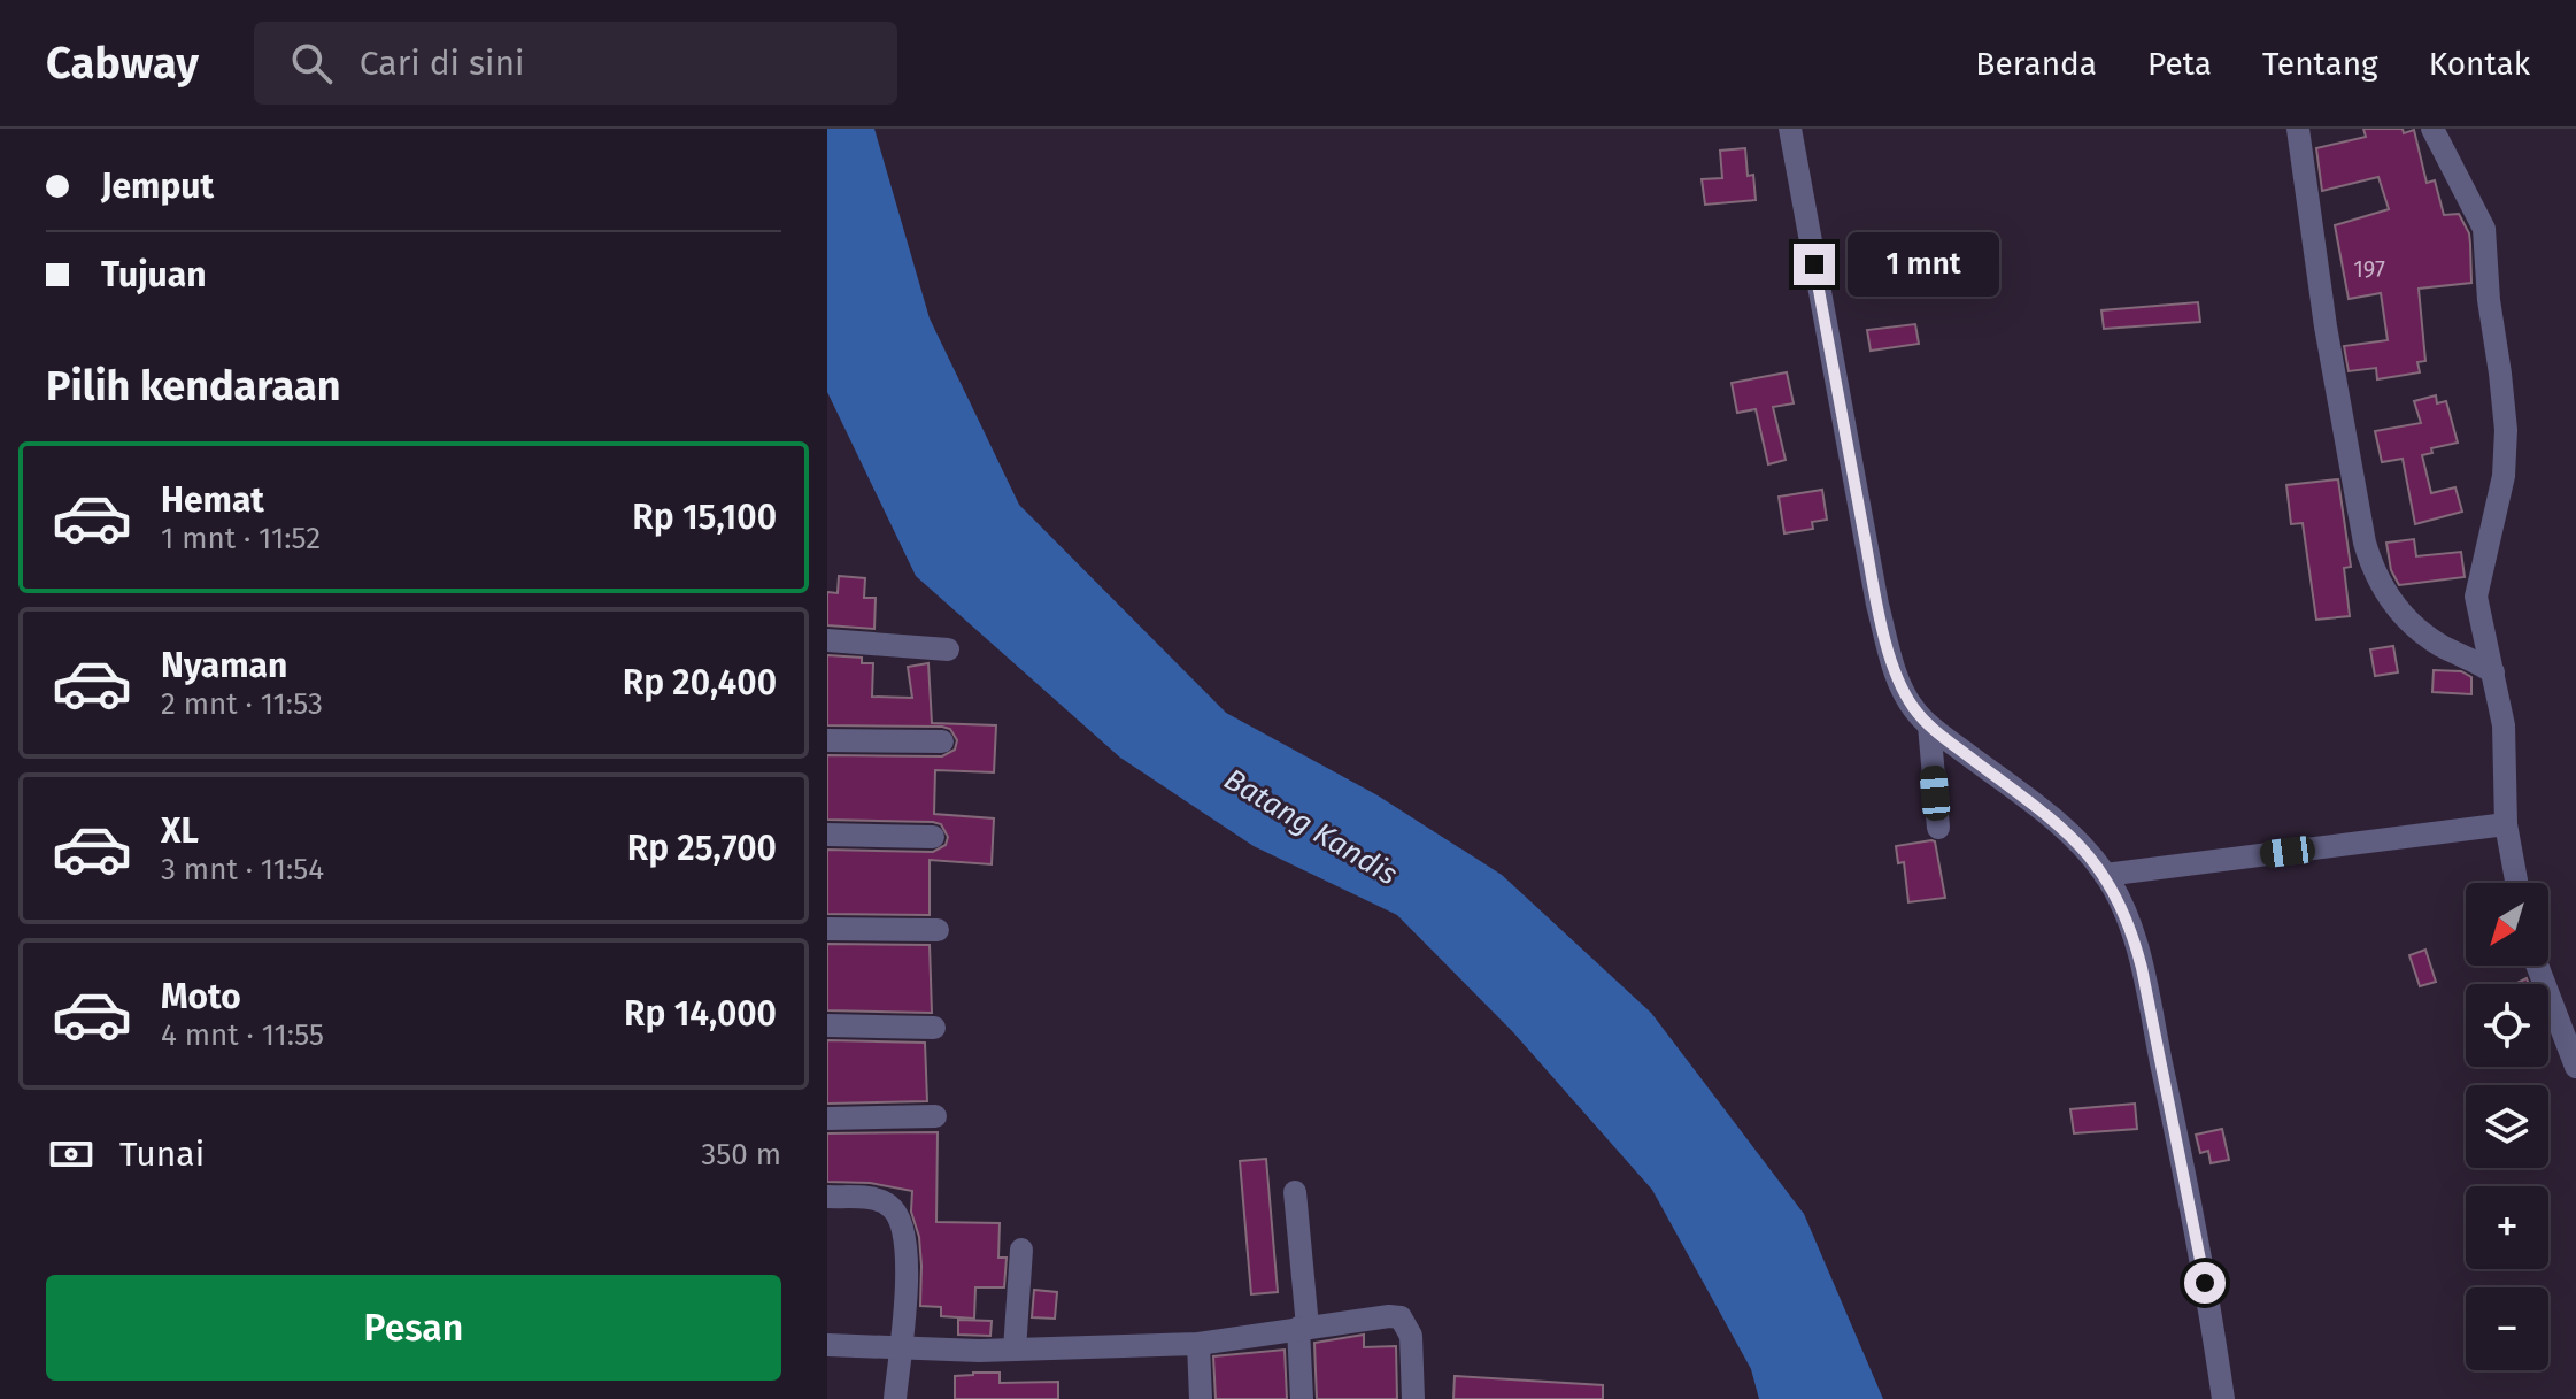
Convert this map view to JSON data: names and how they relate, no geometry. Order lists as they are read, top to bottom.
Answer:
{
  "water": ["Batang Kandis"],
  "house_numbers": ["197"],
  "north": "bottom left",
  "page": {
    "header": "Cabway",
    "search": "Cari di sini",
    "nav": [
      "Beranda",
      "Peta",
      "Tentang",
      "Kontak"
    ],
    "banner": ["Jemput", "Tujuan"],
    "bubble": "1 mnt",
    "heading": "Pilih kendaraan",
    "list": [
      {
        "name": "Hemat",
        "note": "1 mnt · 11:52",
        "value": "Rp 15,100"
      },
      {
        "name": "Nyaman",
        "note": "2 mnt · 11:53",
        "value": "Rp 20,400"
      },
      {
        "name": "XL",
        "note": "3 mnt · 11:54",
        "value": "Rp 25,700"
      },
      {
        "name": "Moto",
        "note": "4 mnt · 11:55",
        "value": "Rp 14,000"
      }
    ],
    "map_buttons": ["+", "−"],
    "pay": ["Tunai", "350 m"],
    "buttons": "Pesan"
  }
}
